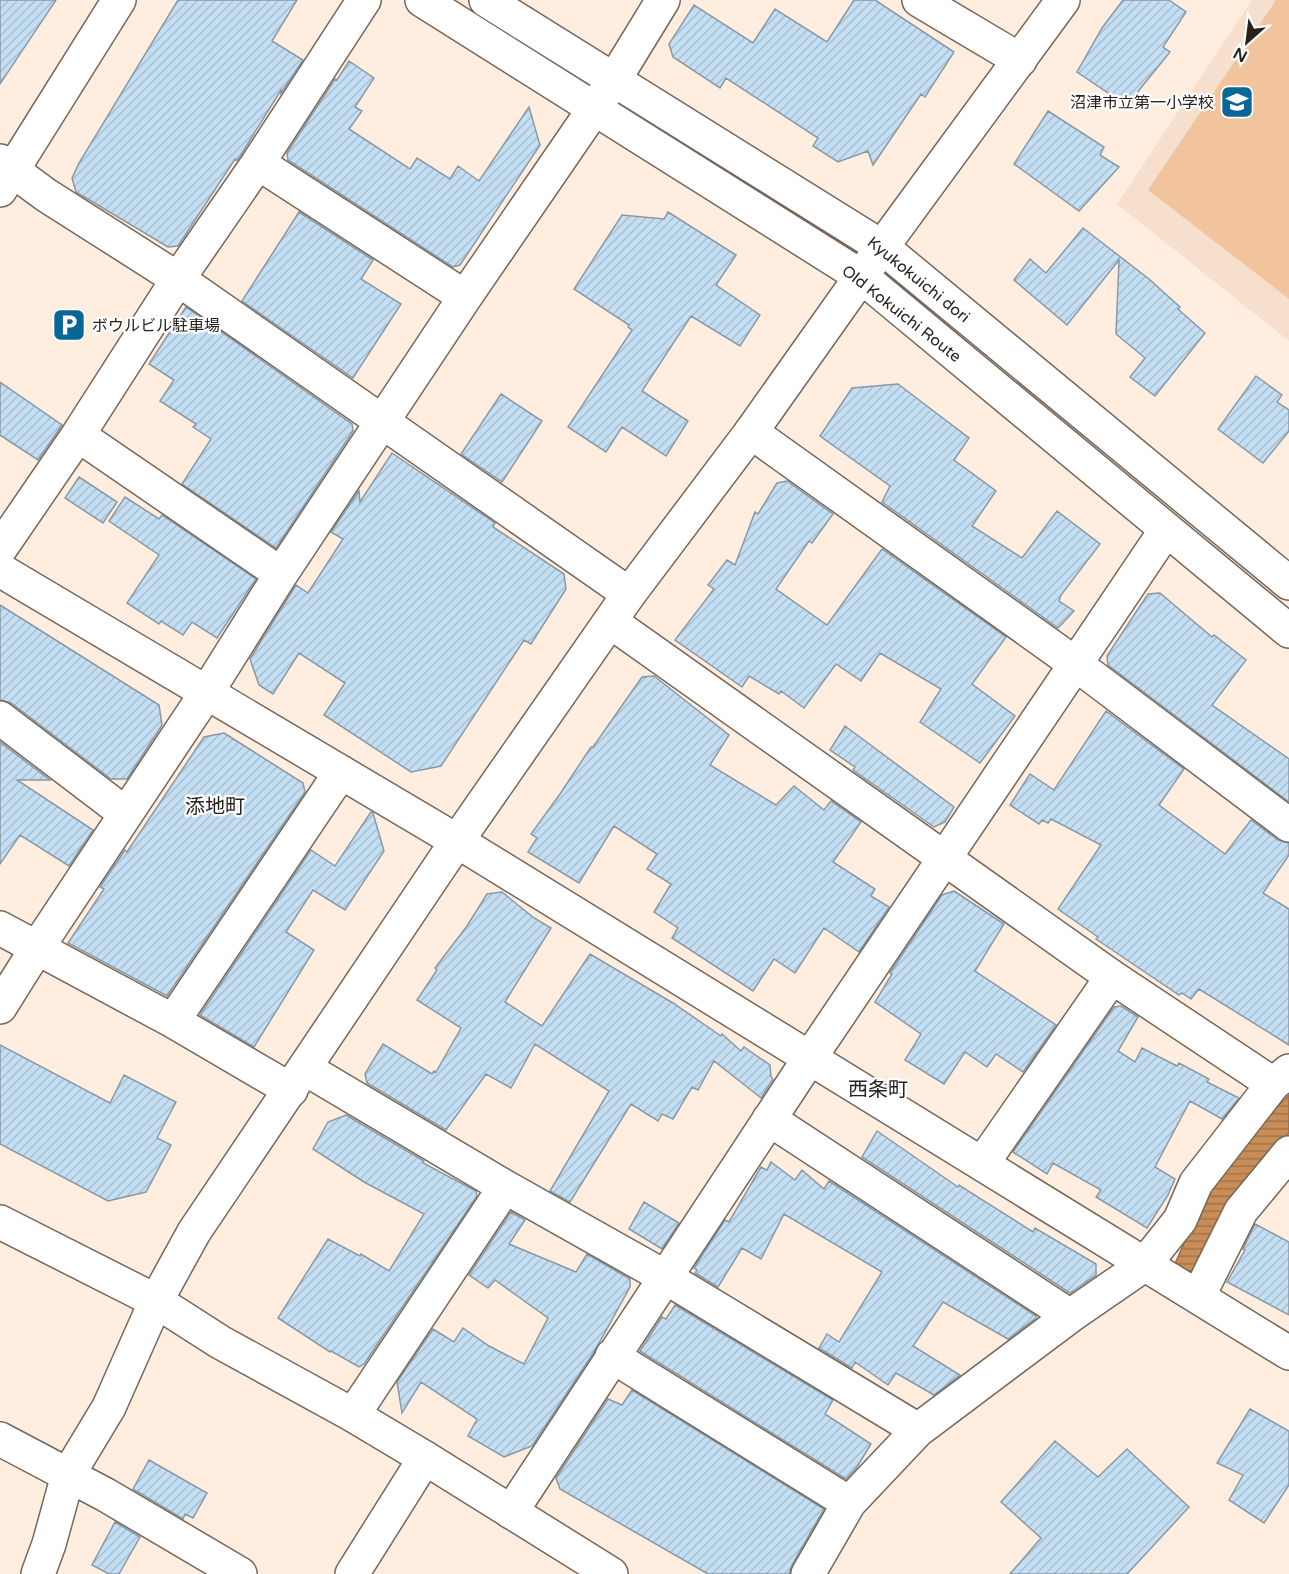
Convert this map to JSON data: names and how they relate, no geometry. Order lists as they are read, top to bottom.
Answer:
{
  "streets": {
    "street": ["Kyukokuichi dori", "Old Kokuichi Route"]
  },
  "districts": ["添地町", "西条町"],
  "places": {
    "school or university": ["沼津市立第一小学校"],
    "parking": ["ボウルビル駐車場"]
  },
  "north": "bottom left"
}
